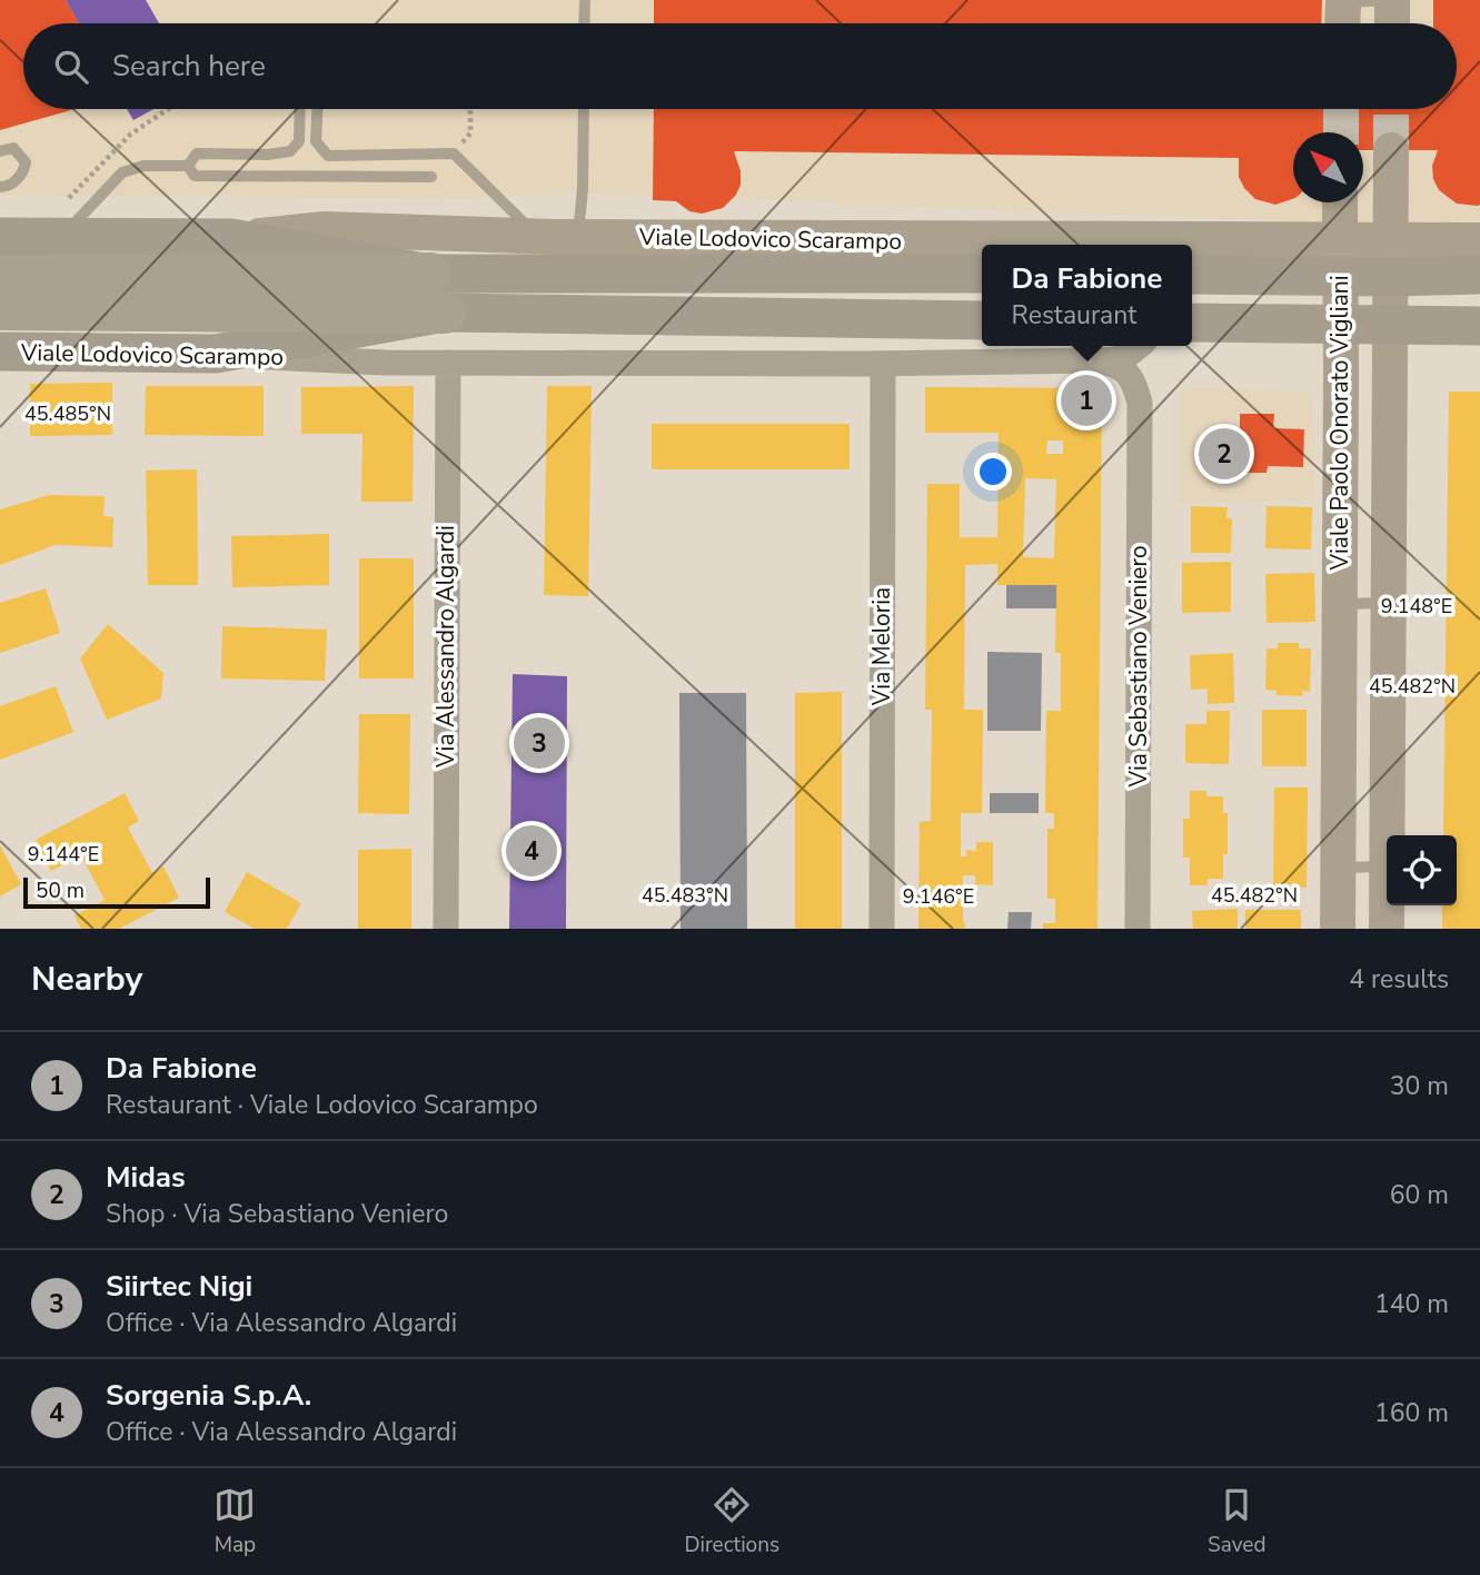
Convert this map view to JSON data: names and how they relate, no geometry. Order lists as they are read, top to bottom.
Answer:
{
  "streets": {
    "highway": ["Viale Lodovico Scarampo"],
    "street": [
      "Viale Paolo Onorato Vigliani",
      "Via Alessandro Algardi",
      "Via Meloria",
      "Via Sebastiano Veniero"
    ]
  },
  "crossings": [
    ["Viale Lodovico Scarampo", "Viale Paolo Onorato Vigliani"],
    ["Viale Lodovico Scarampo", "Via Alessandro Algardi"],
    ["Viale Lodovico Scarampo", "Via Meloria"],
    ["Viale Lodovico Scarampo", "Via Sebastiano Veniero"]
  ],
  "scale_bar": "50 m",
  "north": "top left",
  "page": {
    "search": "Search here",
    "popup": ["Da Fabione", "Restaurant"],
    "pins": [
      "1",
      "2",
      "3",
      "4"
    ],
    "scale": "50 m",
    "heading": ["Nearby", "4 results"],
    "list": [
      {
        "mark": "1",
        "name": "Da Fabione",
        "note": "Restaurant · Viale Lodovico Scarampo",
        "value": "30 m"
      },
      {
        "mark": "2",
        "name": "Midas",
        "note": "Shop · Via Sebastiano Veniero",
        "value": "60 m"
      },
      {
        "mark": "3",
        "name": "Siirtec Nigi",
        "note": "Office · Via Alessandro Algardi",
        "value": "140 m"
      },
      {
        "mark": "4",
        "name": "Sorgenia S.p.A.",
        "note": "Office · Via Alessandro Algardi",
        "value": "160 m"
      }
    ],
    "nav": ["Map", "Directions", "Saved"]
  },
  "coordinates": [
    "45.485°N",
    "9.148°E",
    "45.482°N",
    "9.144°E",
    "45.483°N",
    "9.146°E"
  ]
}
